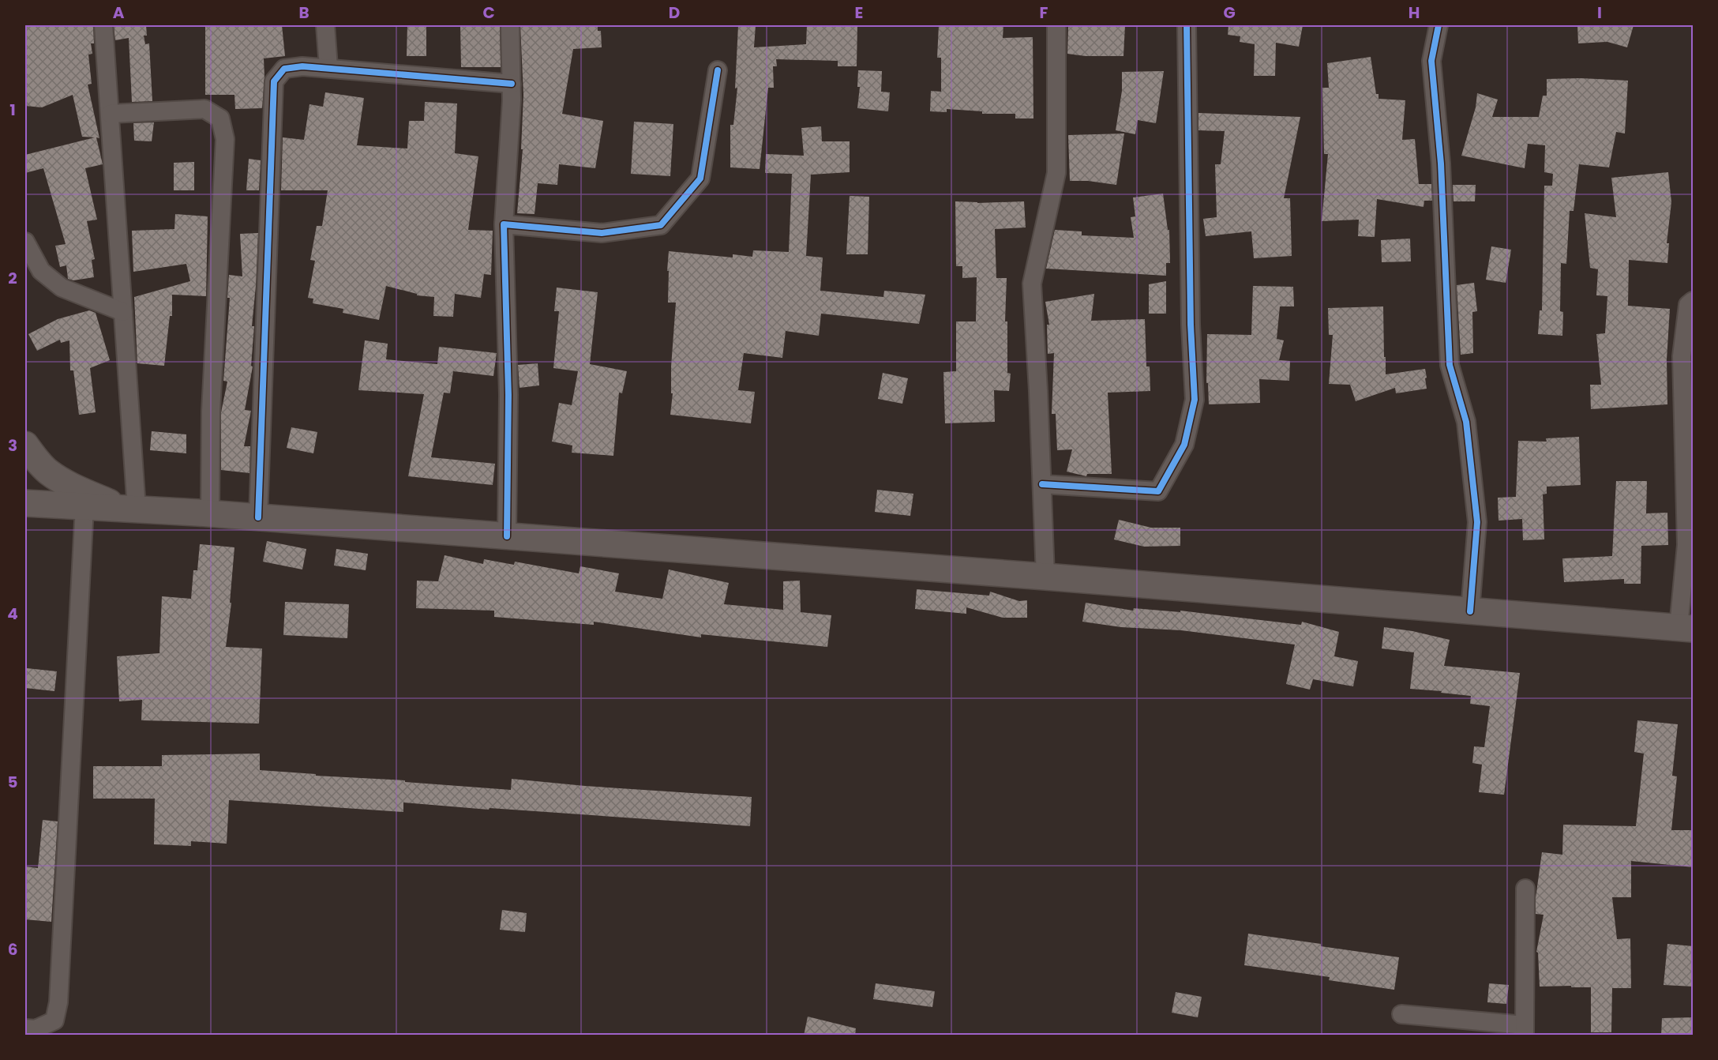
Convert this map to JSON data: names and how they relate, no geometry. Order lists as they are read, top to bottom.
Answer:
{
  "grid": {
    "columns": [
      "A",
      "B",
      "C",
      "D",
      "E",
      "F",
      "G",
      "H",
      "I"
    ],
    "rows": [
      "1",
      "2",
      "3",
      "4",
      "5",
      "6"
    ]
  }
}
